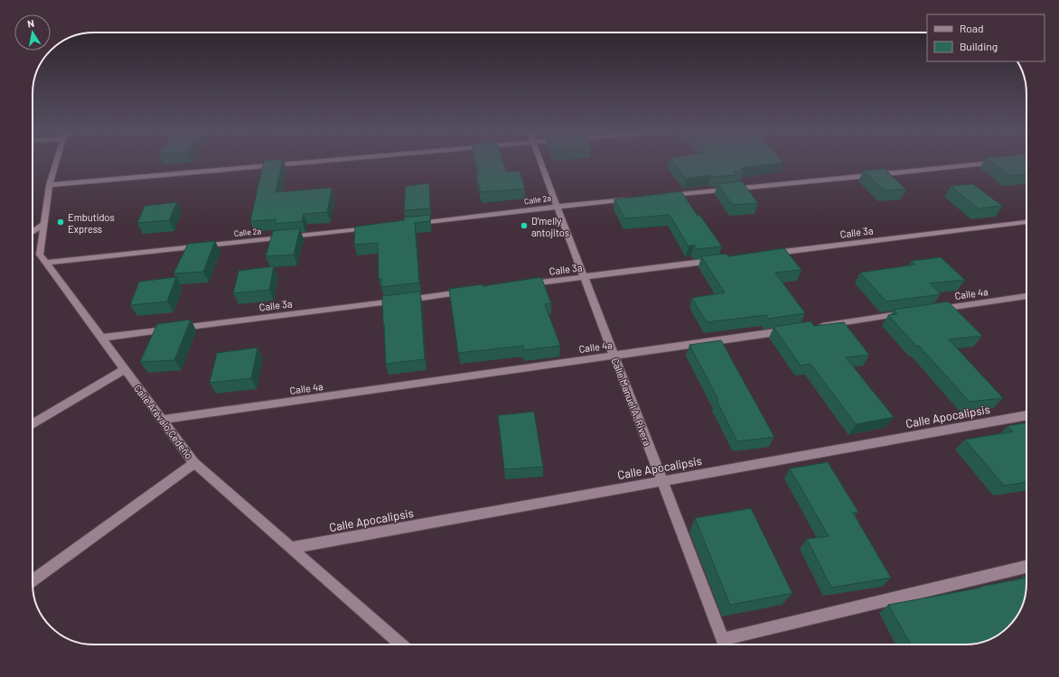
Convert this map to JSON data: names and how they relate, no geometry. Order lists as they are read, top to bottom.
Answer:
{
  "streets": {
    "street": [
      "Calle 2a",
      "Calle 3a",
      "Calle 4a",
      "Calle Manuel A. Rivera",
      "Calle Apocalipsis",
      "Calle Arévalo Cedeño"
    ]
  },
  "crossings": [
    ["Calle 2a", "Calle Manuel A. Rivera"],
    ["Calle 2a", "Calle Arévalo Cedeño"],
    ["Calle 3a", "Calle Manuel A. Rivera"],
    ["Calle 3a", "Calle Arévalo Cedeño"],
    ["Calle 4a", "Calle Manuel A. Rivera"],
    ["Calle 4a", "Calle Arévalo Cedeño"],
    ["Calle Manuel A. Rivera", "Calle Apocalipsis"],
    ["Calle Apocalipsis", "Calle Arévalo Cedeño"]
  ],
  "places": ["Embutidos Express", "D’melly antojitos"],
  "legend": ["Road", "Building"],
  "north": "top"
}
